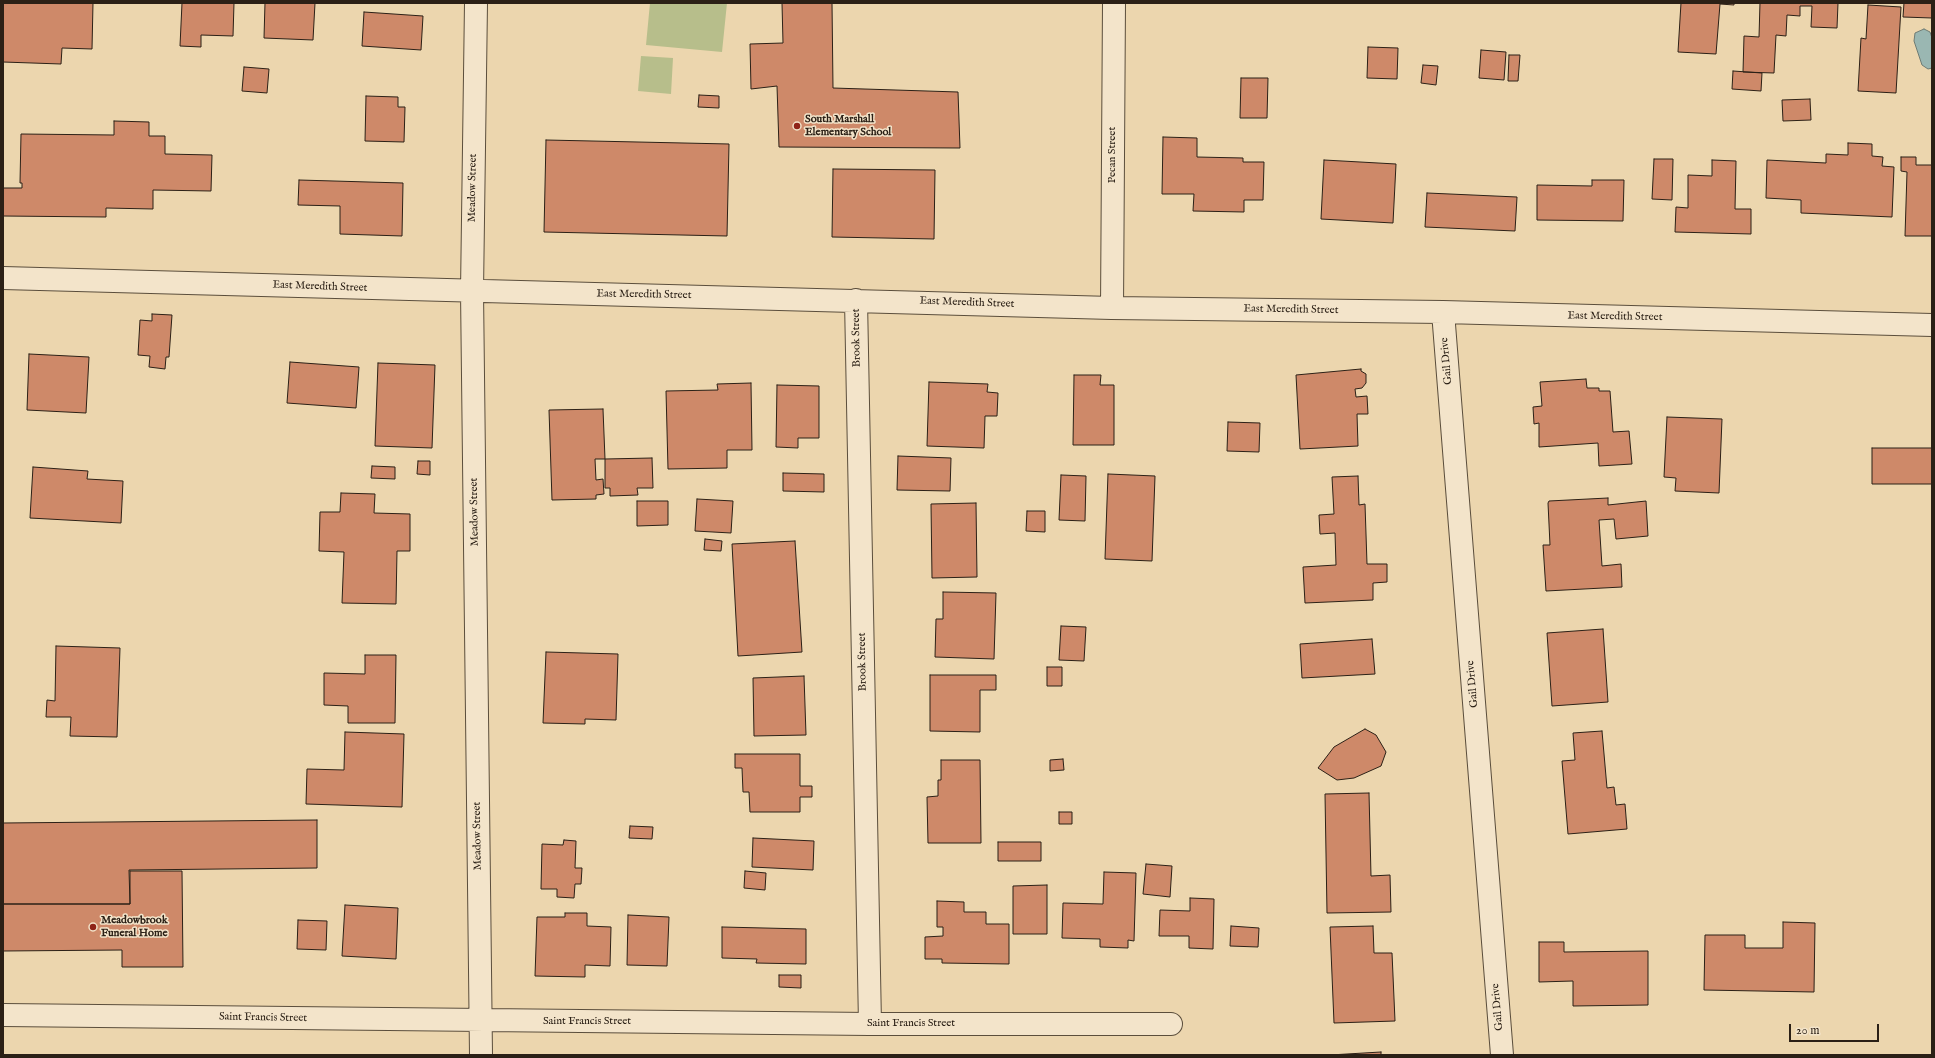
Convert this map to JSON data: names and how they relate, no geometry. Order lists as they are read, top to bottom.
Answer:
{
  "streets": {
    "street": [
      "Pecan Street",
      "Meadow Street",
      "East Meredith Street",
      "Brook Street",
      "Gail Drive",
      "Saint Francis Street"
    ]
  },
  "crossings": [
    ["Pecan Street", "East Meredith Street"],
    ["Meadow Street", "East Meredith Street"],
    ["Meadow Street", "Saint Francis Street"],
    ["East Meredith Street", "Brook Street"],
    ["East Meredith Street", "Gail Drive"],
    ["Brook Street", "Saint Francis Street"]
  ],
  "places": ["South Marshall Elementary School", "Meadowbrook Funeral Home"],
  "scale_bar": "20 m"
}
